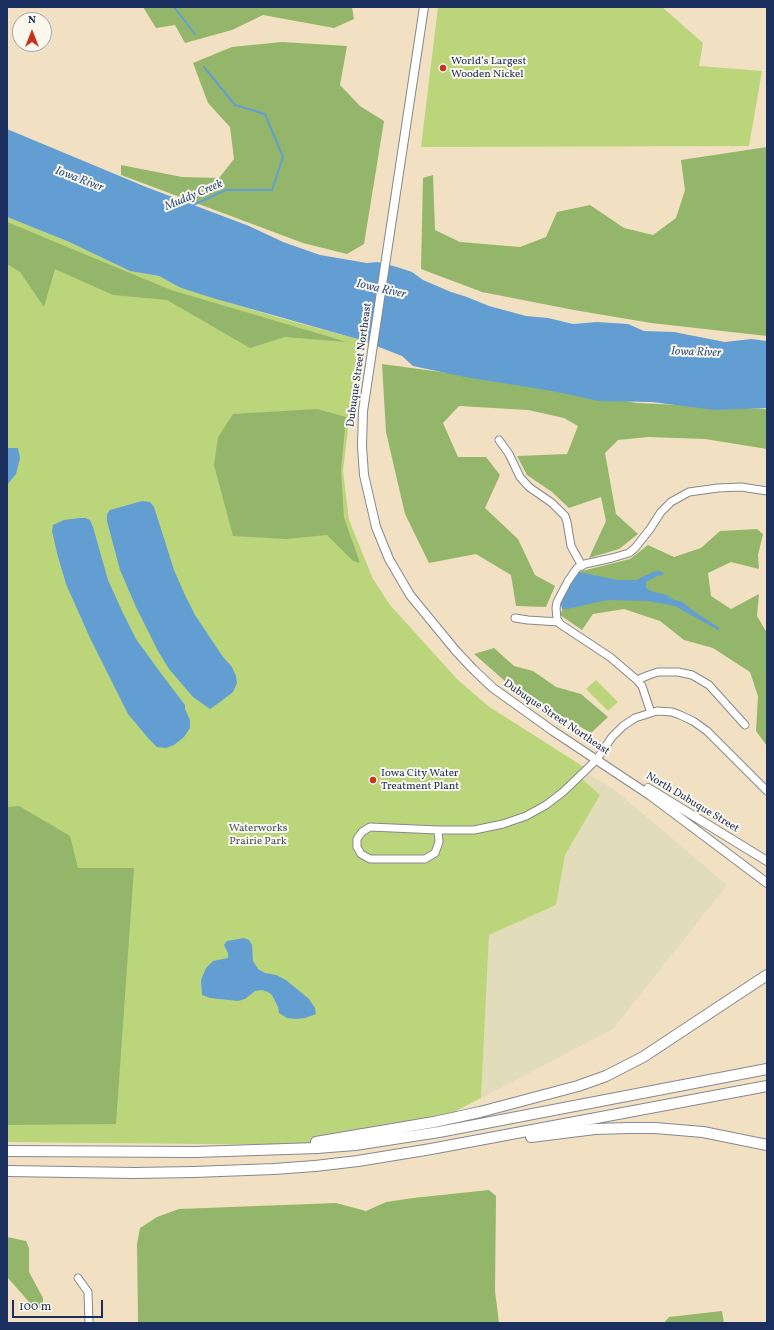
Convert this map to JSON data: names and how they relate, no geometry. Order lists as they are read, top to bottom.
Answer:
{
  "streets": {
    "main road": ["Dubuque Street Northeast", "North Dubuque Street"]
  },
  "crossings": [
    ["Dubuque Street Northeast", "North Dubuque Street"]
  ],
  "water": ["Iowa River", "Muddy Creek"],
  "parks": ["Waterworks Prairie Park"],
  "places": ["World’s Largest Wooden Nickel", "Iowa City Water Treatment Plant"],
  "scale_bar": "100 m",
  "north": "top"
}
